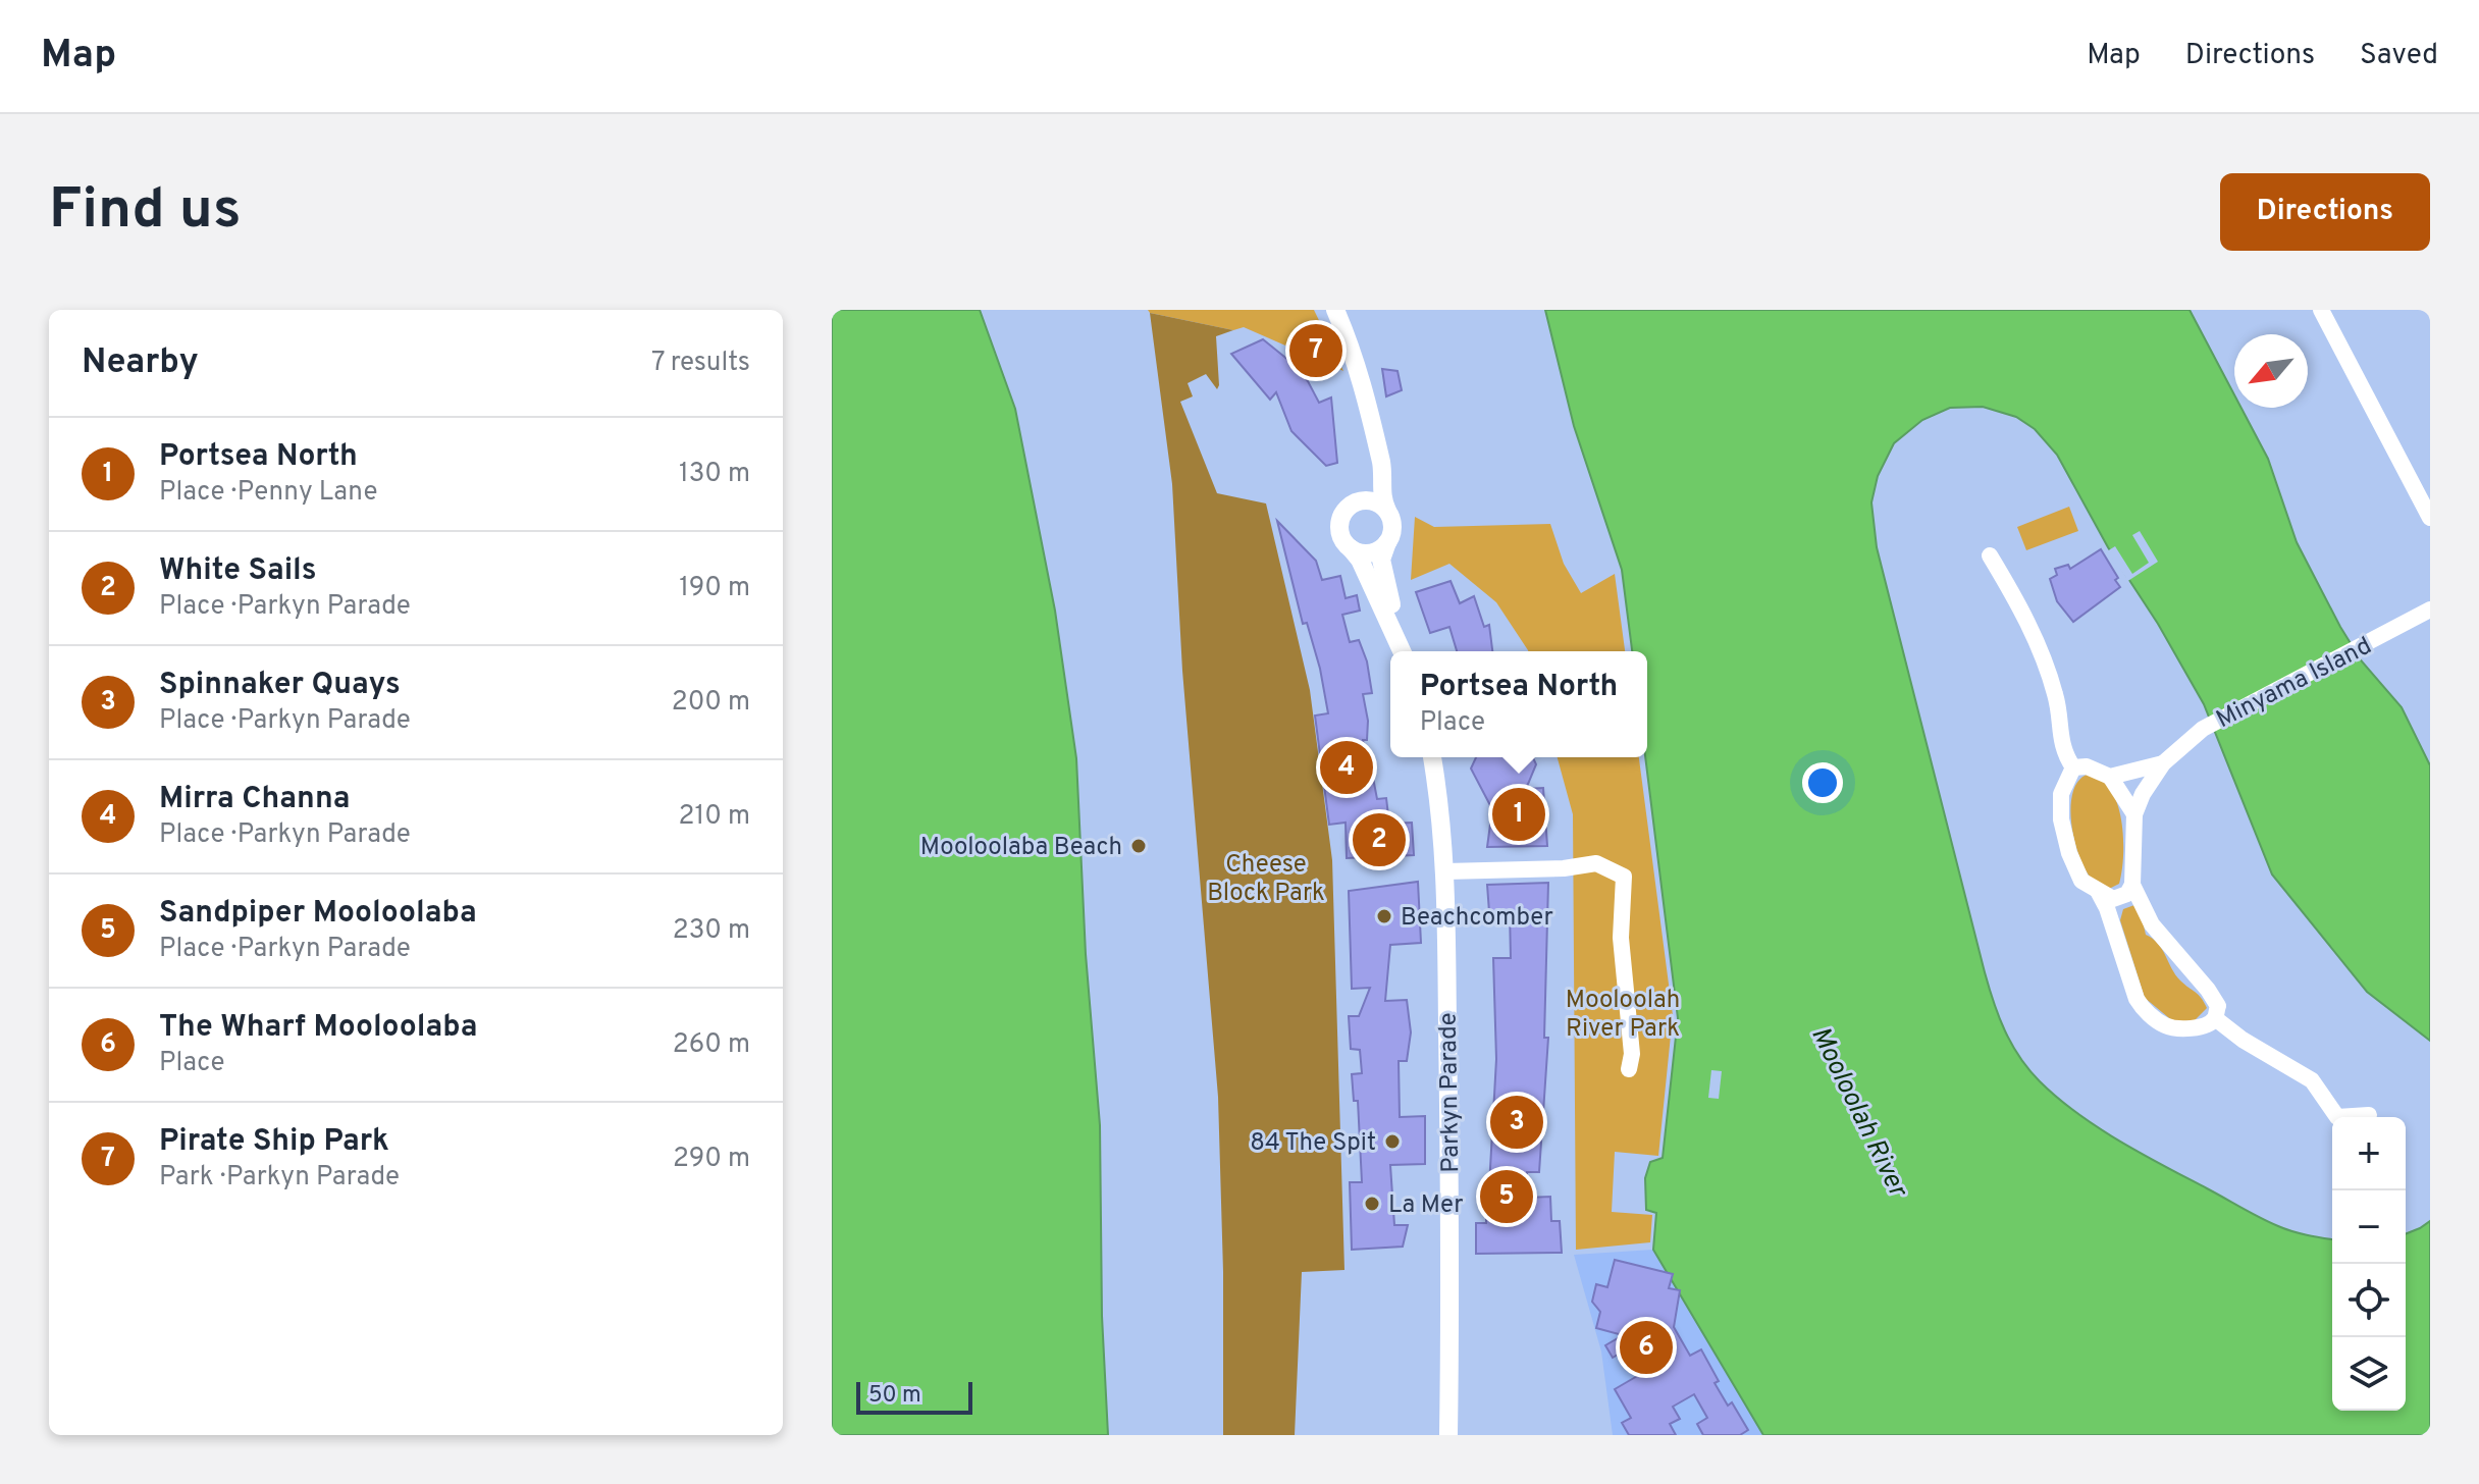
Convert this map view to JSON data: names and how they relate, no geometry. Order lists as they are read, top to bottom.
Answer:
{
  "streets": {
    "street": ["Minyama Island", "Parkyn Parade"]
  },
  "water": ["Mooloolah River"],
  "parks": ["Cheese Block Park", "Mooloolah River Park"],
  "places": [
    "Mooloolaba Beach",
    "Beachcomber",
    "84 The Spit",
    "La Mer"
  ],
  "scale_bar": "50 m",
  "north": "bottom left",
  "page": {
    "header": "Map",
    "nav": ["Map", "Directions", "Saved"],
    "buttons": "Directions",
    "title": "Find us",
    "heading": ["Nearby", "7 results"],
    "pins": [
      "7",
      "4",
      "1",
      "2",
      "3",
      "5",
      "6"
    ],
    "list": [
      {
        "mark": "1",
        "name": "Portsea North",
        "note": "Place · Penny Lane",
        "value": "130 m"
      },
      {
        "mark": "2",
        "name": "White Sails",
        "note": "Place · Parkyn Parade",
        "value": "190 m"
      },
      {
        "mark": "3",
        "name": "Spinnaker Quays",
        "note": "Place · Parkyn Parade",
        "value": "200 m"
      },
      {
        "mark": "4",
        "name": "Mirra Channa",
        "note": "Place · Parkyn Parade",
        "value": "210 m"
      },
      {
        "mark": "5",
        "name": "Sandpiper Mooloolaba",
        "note": "Place · Parkyn Parade",
        "value": "230 m"
      },
      {
        "mark": "6",
        "name": "The Wharf Mooloolaba",
        "note": "Place",
        "value": "260 m"
      },
      {
        "mark": "7",
        "name": "Pirate Ship Park",
        "note": "Park · Parkyn Parade",
        "value": "290 m"
      }
    ],
    "popup": ["Portsea North", "Place"],
    "map_buttons": ["+", "−"],
    "scale": "50 m"
  }
}
